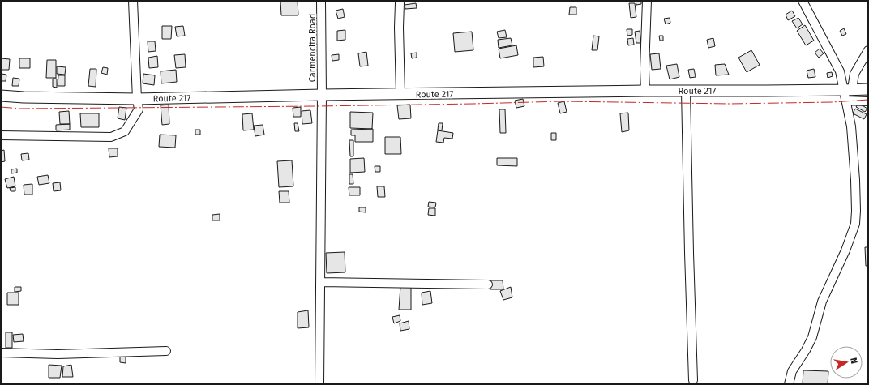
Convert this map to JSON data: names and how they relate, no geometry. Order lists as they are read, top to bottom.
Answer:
{
  "streets": {
    "main road": ["Route 217"],
    "street": ["Carmencita Road"]
  },
  "crossings": [
    ["Carmencita Road", "Route 217"]
  ],
  "north": "right"
}
